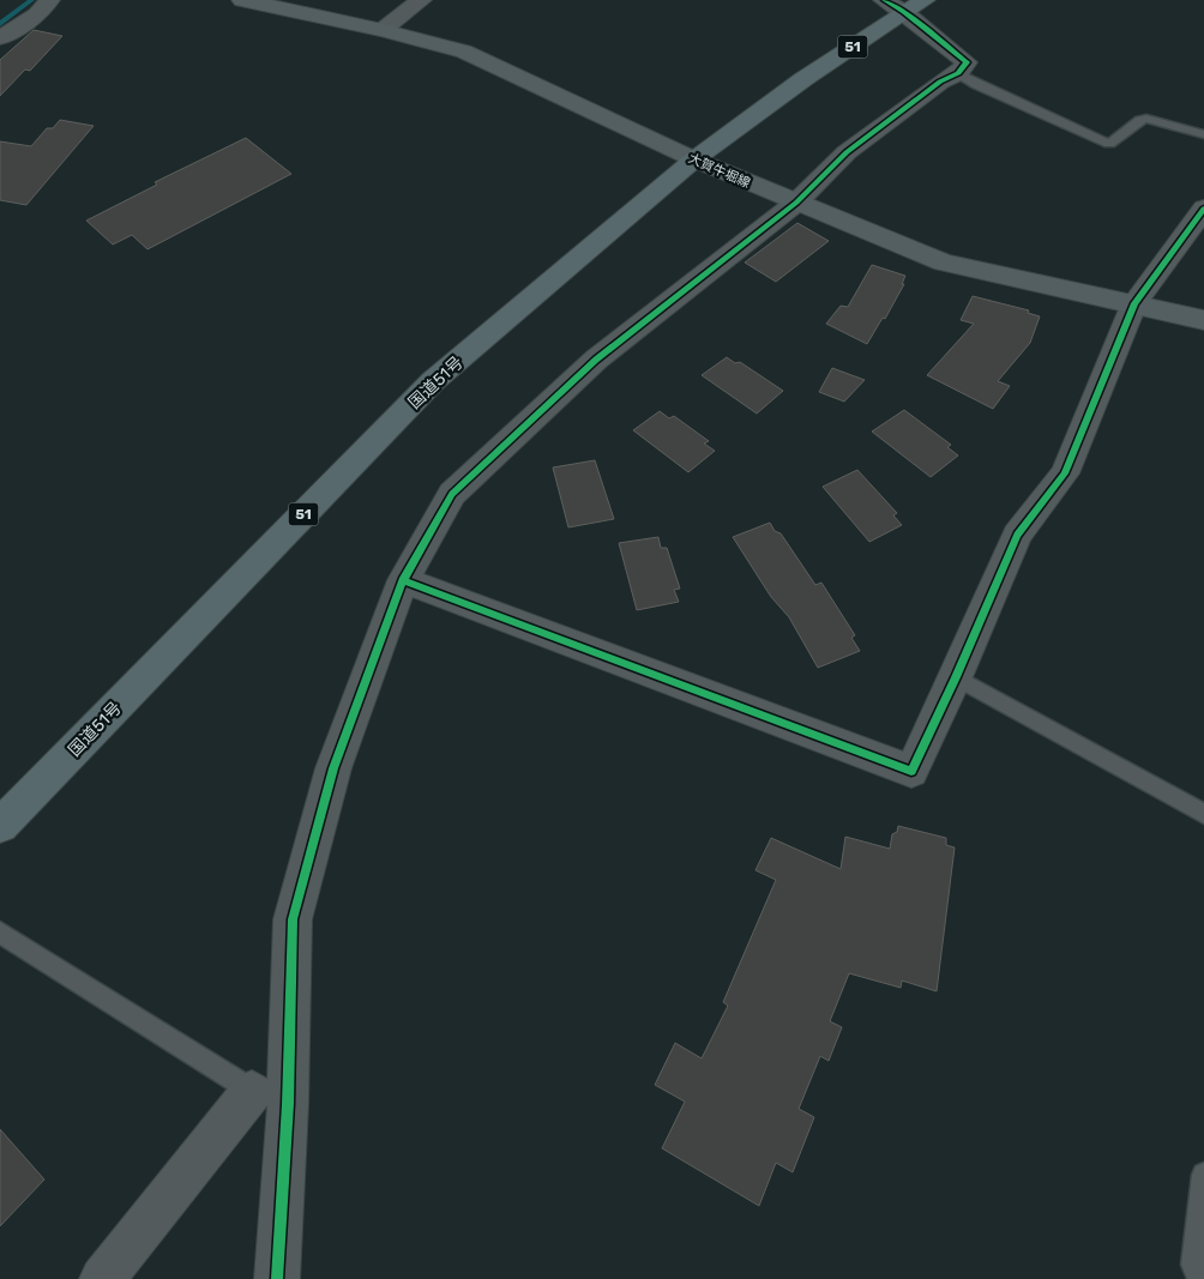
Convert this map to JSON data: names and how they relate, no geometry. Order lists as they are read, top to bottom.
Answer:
{
  "streets": {
    "highway": ["51", "国道51号"],
    "main road": ["大賀牛堀線"]
  },
  "crossings": [
    ["大賀牛堀線", "国道51号"]
  ]
}
